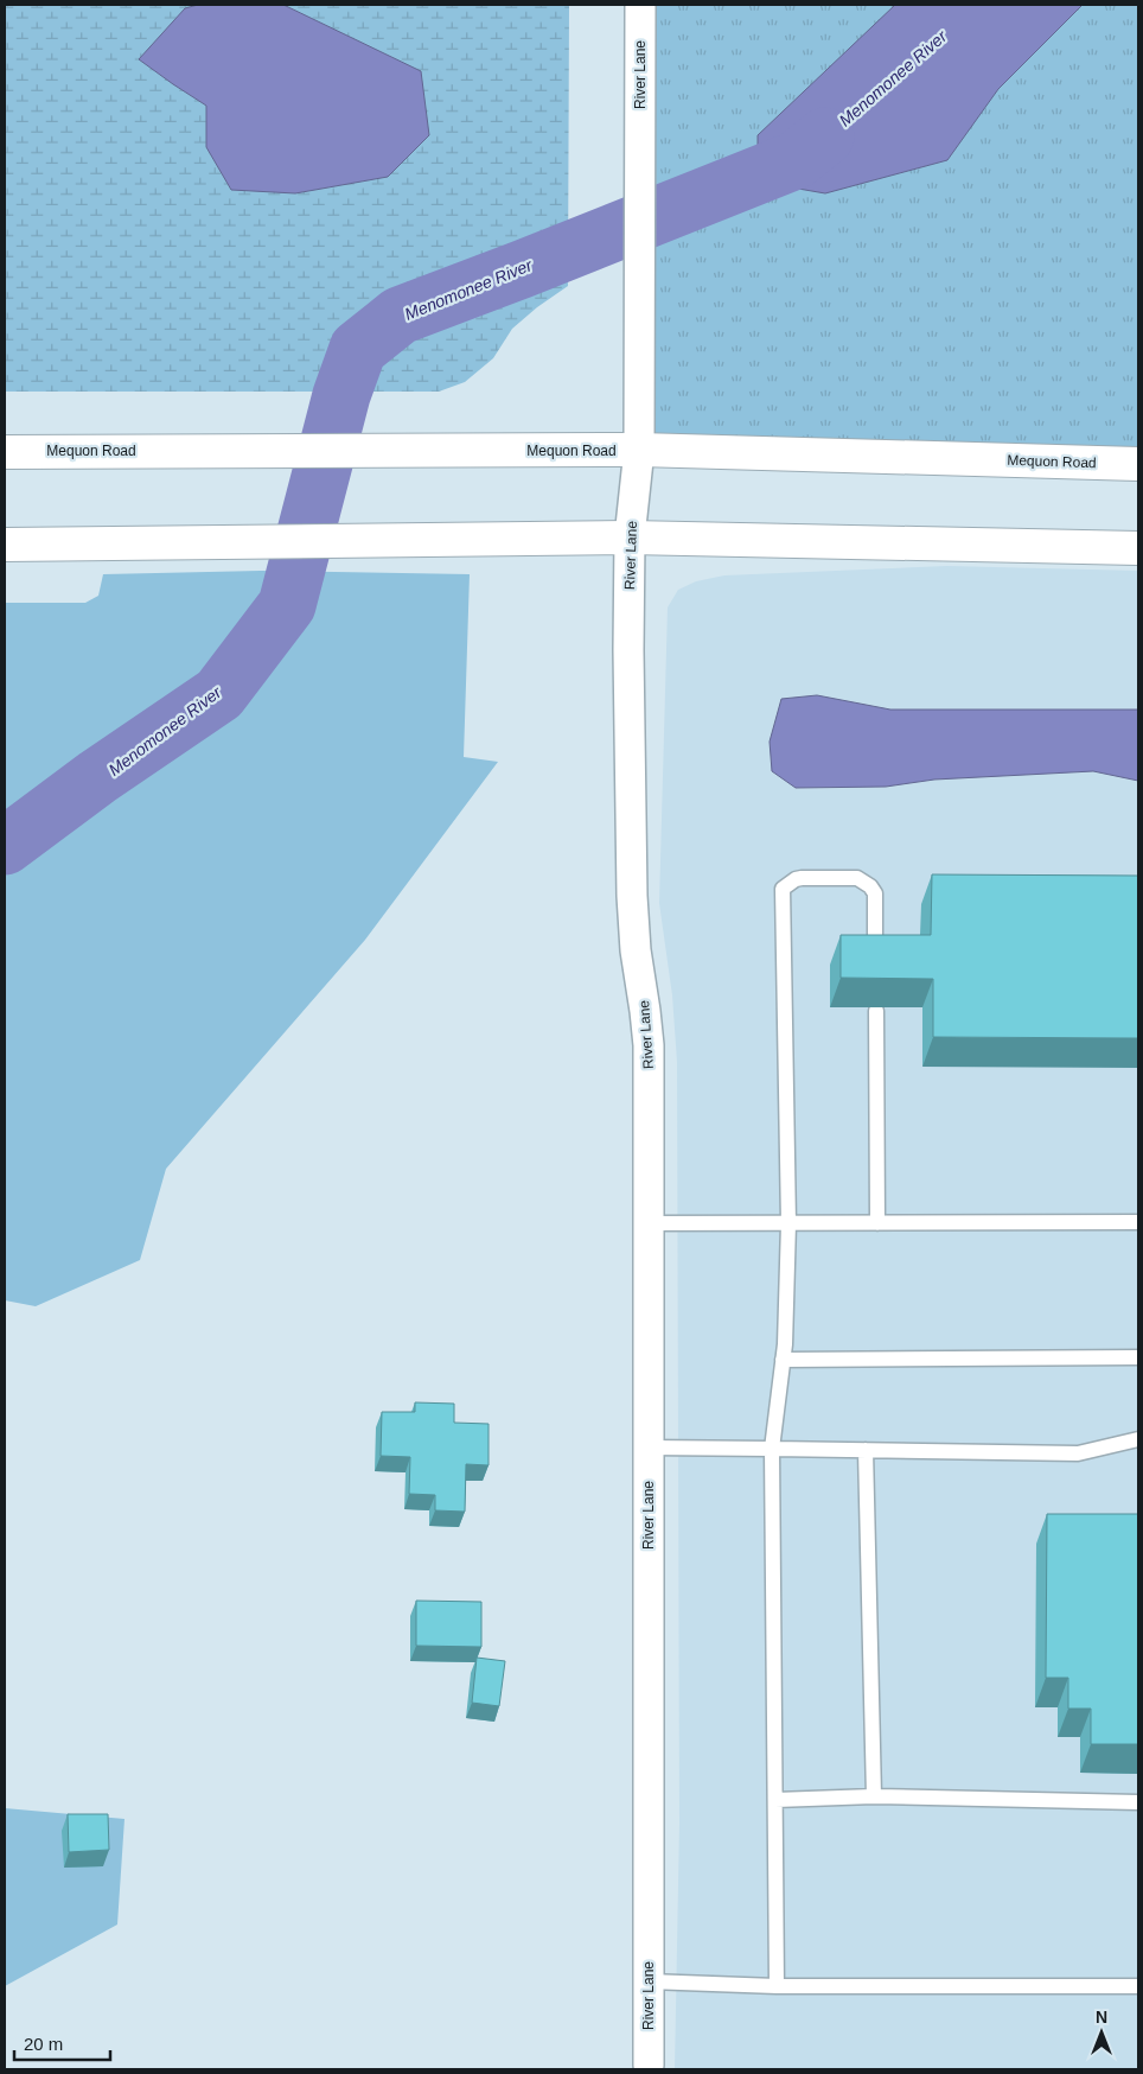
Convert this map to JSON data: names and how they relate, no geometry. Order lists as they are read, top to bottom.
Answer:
{
  "streets": {
    "main road": ["Mequon Road"],
    "street": ["River Lane"]
  },
  "crossings": [
    ["River Lane", "Mequon Road"]
  ],
  "water": ["Menomonee River"],
  "scale_bar": "20 m",
  "north": "top"
}
